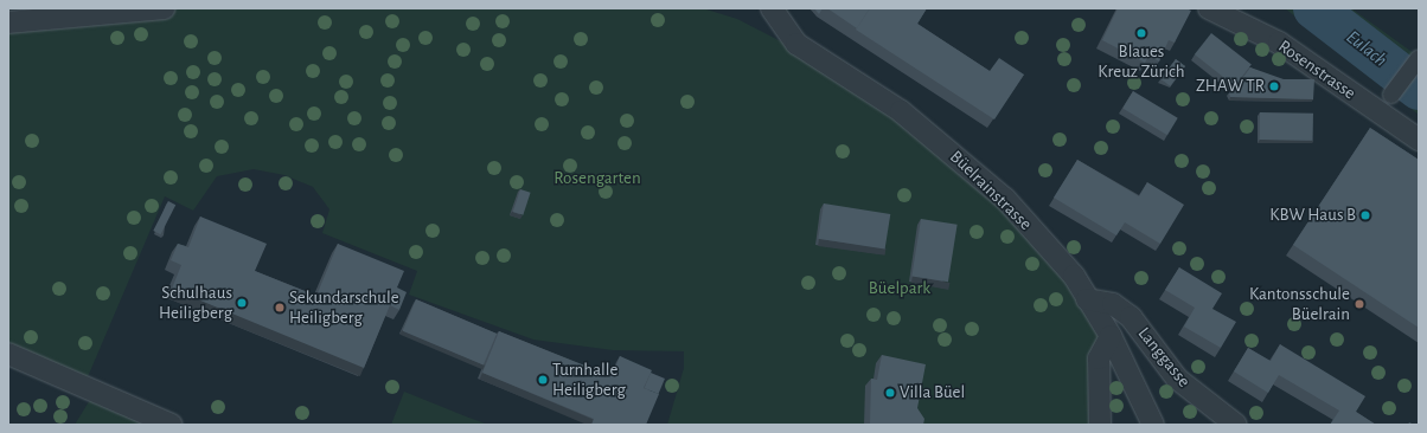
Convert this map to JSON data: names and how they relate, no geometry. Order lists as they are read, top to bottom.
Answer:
{
  "streets": {
    "street": ["Rosenstrasse", "Büelrainstrasse", "Langgasse"]
  },
  "crossings": [
    ["Büelrainstrasse", "Langgasse"]
  ],
  "water": ["Eulach"],
  "parks": ["Rosengarten", "Büelpark"],
  "places": [
    "Blaues Kreuz Zürich",
    "ZHAW TR",
    "KBW Haus B",
    "Schulhaus Heiligberg",
    "Kantonsschule Büelrain",
    "Sekundarschule Heiligberg",
    "Turnhalle Heiligberg",
    "Villa Büel"
  ]
}
